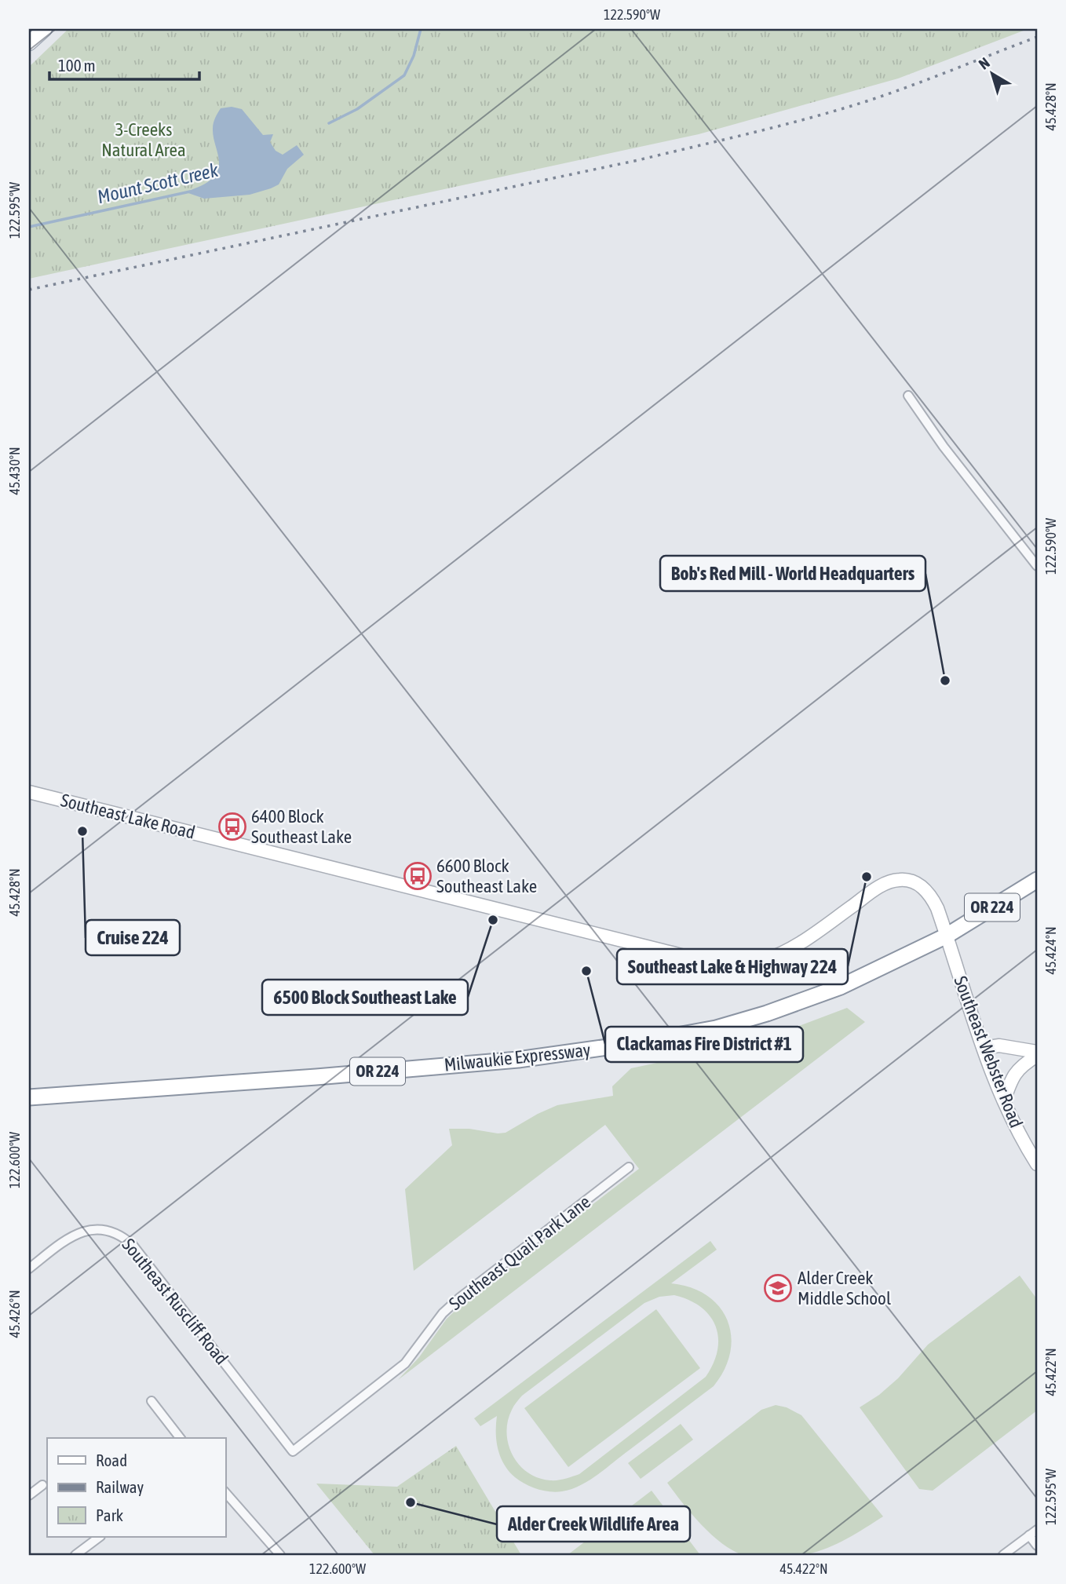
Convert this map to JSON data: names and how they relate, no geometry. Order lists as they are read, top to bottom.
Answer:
{
  "streets": {
    "highway": ["OR 224", "Milwaukie Expressway"],
    "street": [
      "Southeast Lake Road",
      "Southeast Webster Road",
      "Southeast Quail Park Lane",
      "Southeast Ruscliff Road"
    ]
  },
  "crossings": [
    ["Southeast Lake Road", "Southeast Webster Road"],
    ["Southeast Lake Road", "Milwaukie Expressway"],
    ["Southeast Webster Road", "Milwaukie Expressway"],
    ["Southeast Quail Park Lane", "Southeast Ruscliff Road"]
  ],
  "water": ["Mount Scott Creek"],
  "parks": ["3-Creeks Natural Area"],
  "places": {
    "other": [
      "Bob's Red Mill - World Headquarters",
      "Cruise 224",
      "Southeast Lake & Highway 224",
      "6500 Block Southeast Lake",
      "Clackamas Fire District #1",
      "Alder Creek Wildlife Area"
    ],
    "bus stop": ["6400 Block Southeast Lake", "6600 Block Southeast Lake"],
    "school or university": ["Alder Creek Middle School"]
  },
  "legend": ["Road", "Railway", "Park"],
  "scale_bar": "100 m",
  "north": "top left",
  "coordinates": [
    "122.590°W",
    "45.428°N",
    "122.595°W",
    "45.430°N",
    "45.424°N",
    "122.600°W",
    "45.426°N",
    "45.422°N"
  ]
}
